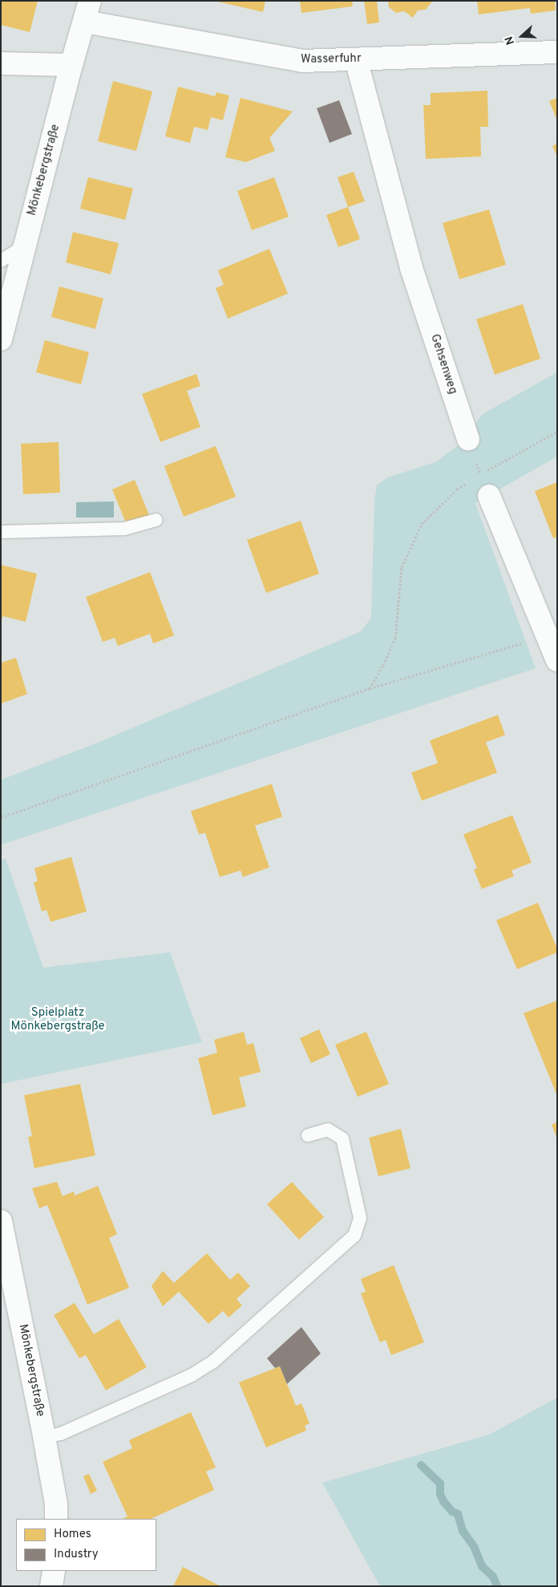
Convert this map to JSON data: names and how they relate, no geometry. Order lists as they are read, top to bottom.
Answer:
{
  "streets": {
    "street": ["Wasserfuhr", "Mönkebergstraße", "Gehsenweg"]
  },
  "crossings": [
    ["Wasserfuhr", "Mönkebergstraße"],
    ["Wasserfuhr", "Gehsenweg"]
  ],
  "parks": ["Spielplatz Mönkebergstraße"],
  "legend": ["Homes", "Industry"],
  "north": "left"
}
